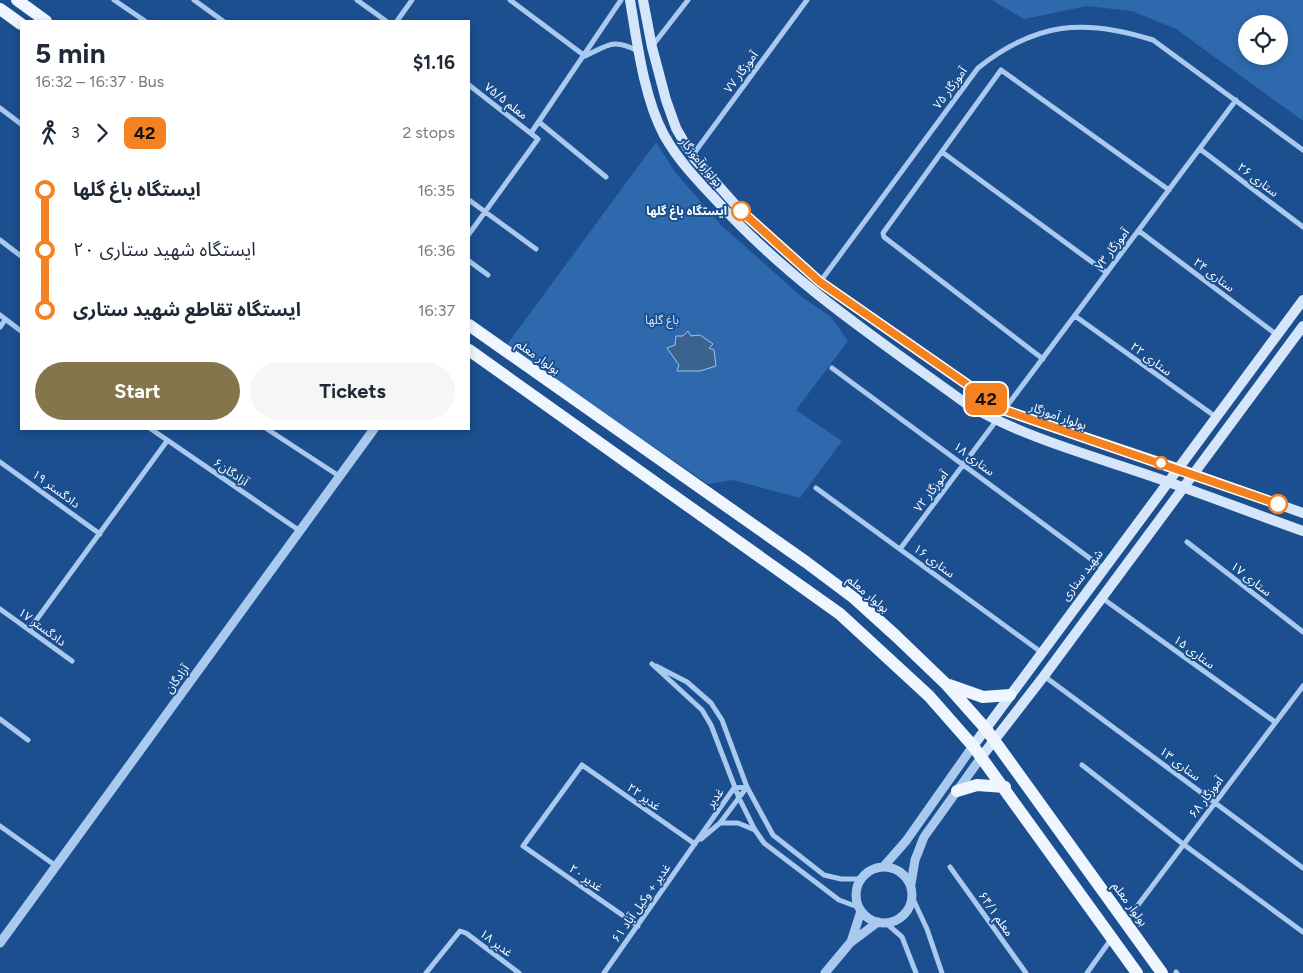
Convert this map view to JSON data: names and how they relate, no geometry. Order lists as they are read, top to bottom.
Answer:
{
  "streets": {
    "main road": ["بولوار آموزگار", "بولوار معلم", "شهید ستاری"],
    "street": [
      "۷۷ آموزگار",
      "آموزگار ۷۵",
      "معلم ۷۵/۵",
      "ستاری ۲۶",
      "۷۳ آموزگار",
      "ستاری ۲۴",
      "ستاری ۲۲",
      "ستاری ۱۸",
      "آزادگان۶",
      "دادگستر ۱۹",
      "۷۲ آموزگار",
      "ستاری ۱۶",
      "ستاری ۱۷",
      "دادگستر ۱۷",
      "ستاری ۱۵",
      "آزادگان",
      "ستاری ۱۳",
      "غدیر ۲۲",
      "آموزگار ۶۸",
      "غدیر",
      "غدیر ۲۰",
      "غدیر + وکیل آباد ۶۱",
      "معلم ۶۴/۱",
      "غدیر ۱۸"
    ]
  },
  "crossings": [
    ["۷۷ آموزگار", "بولوار آموزگار"],
    ["آموزگار ۷۵", "بولوار آموزگار"],
    ["آموزگار ۷۵", "۷۳ آموزگار"],
    ["بولوار آموزگار", "۷۳ آموزگار"],
    ["بولوار آموزگار", "۷۲ آموزگار"],
    ["بولوار آموزگار", "شهید ستاری"],
    ["ستاری ۲۶", "۷۳ آموزگار"],
    ["۷۳ آموزگار", "ستاری ۲۴"],
    ["۷۳ آموزگار", "ستاری ۲۲"],
    ["ستاری ۲۴", "شهید ستاری"],
    ["بولوار معلم", "شهید ستاری"],
    ["بولوار معلم", "آموزگار ۶۸"],
    ["ستاری ۲۲", "شهید ستاری"],
    ["ستاری ۱۸", "۷۲ آموزگار"],
    ["ستاری ۱۸", "شهید ستاری"],
    ["آزادگان۶", "آزادگان"],
    ["۷۲ آموزگار", "ستاری ۱۶"],
    ["ستاری ۱۶", "شهید ستاری"],
    ["ستاری ۱۵", "آموزگار ۶۸"],
    ["ستاری ۱۳", "آموزگار ۶۸"],
    ["غدیر ۲۲", "غدیر"],
    ["غدیر ۲۲", "غدیر ۲۰"],
    ["غدیر ۲۲", "غدیر + وکیل آباد ۶۱"],
    ["غدیر", "غدیر + وکیل آباد ۶۱"],
    ["غدیر ۲۰", "غدیر + وکیل آباد ۶۱"]
  ],
  "parks": ["باغ گلها"],
  "places": ["ایستگاه باغ گلها"],
  "lines": ["bus line 42"],
  "page": {
    "on_map": "42",
    "heading": ["5 min", "16:32 – 16:37 · Bus", "$1.16"],
    "legs": ["3", "42", "2 stops"],
    "list": [
      {
        "name": "ایستگاه باغ گلها",
        "value": "16:35"
      },
      {
        "name": "ایستگاه شهید ستاری ۲۰",
        "value": "16:36"
      },
      {
        "name": "ایستگاه تقاطع شهید ستاری",
        "value": "16:37"
      }
    ],
    "buttons": ["Start", "Tickets"]
  }
}
